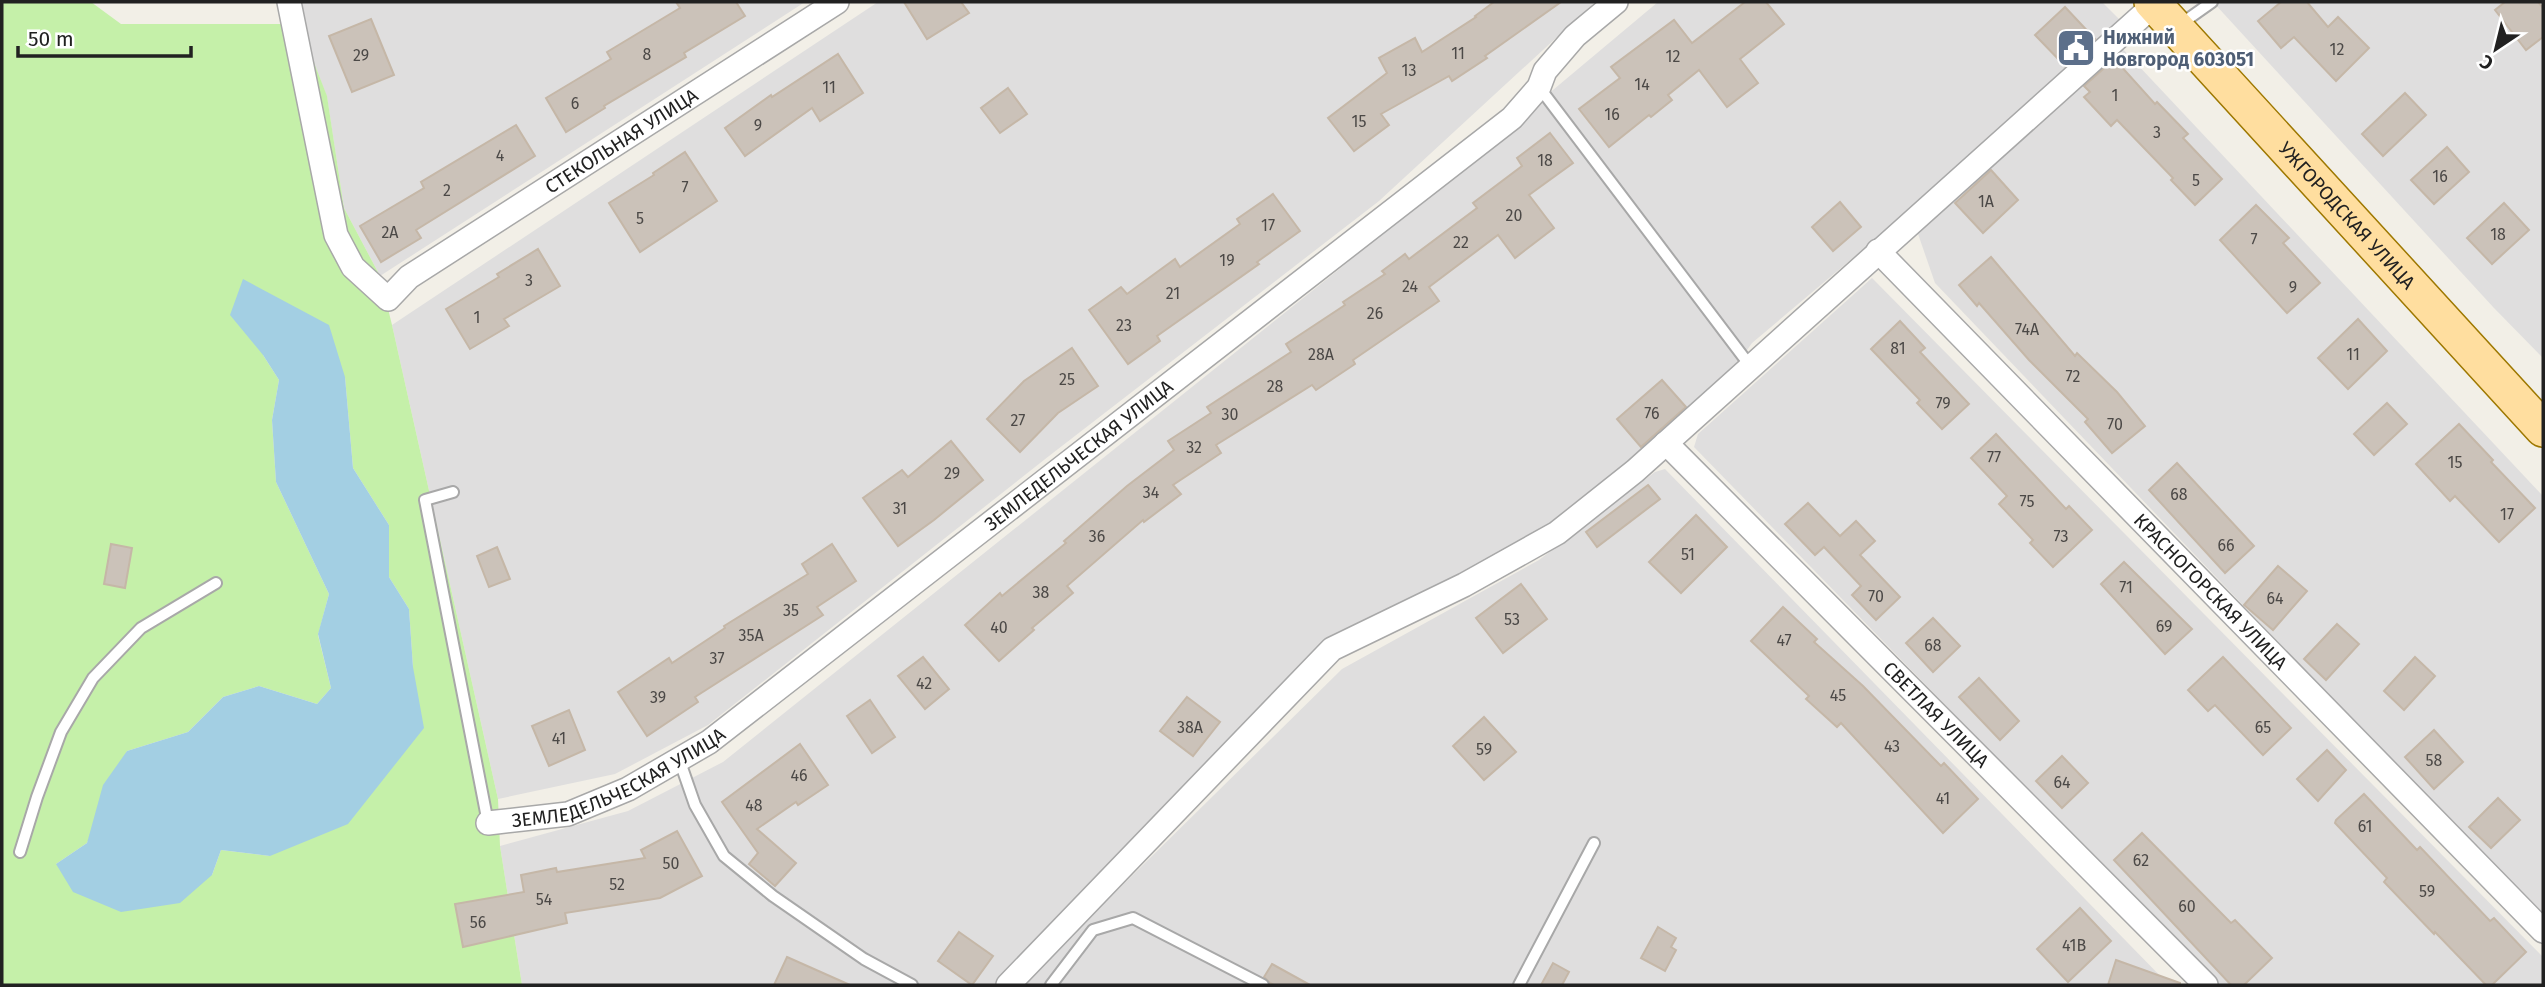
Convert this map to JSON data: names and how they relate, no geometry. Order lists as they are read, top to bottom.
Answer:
{
  "streets": {
    "main road": ["УЖГОРОДСКАЯ УЛИЦА"],
    "street": [
      "СТЕКОЛЬНАЯ УЛИЦА",
      "ЗЕМЛЕДЕЛЬЧЕСКАЯ УЛИЦА",
      "КРАСНОГОРСКАЯ УЛИЦА",
      "СВЕТЛАЯ УЛИЦА"
    ]
  },
  "places": {
    "public building": ["Нижний Новгород 603051"]
  },
  "house_numbers": [
    "12",
    "11",
    "8",
    "29",
    "12",
    "13",
    "14",
    "11",
    "1",
    "6",
    "16",
    "15",
    "9",
    "3",
    "4",
    "18",
    "16",
    "5",
    "7",
    "2",
    "1А",
    "20",
    "5",
    "17",
    "2А",
    "18",
    "7",
    "22",
    "19",
    "3",
    "24",
    "9",
    "21",
    "26",
    "1",
    "23",
    "74А",
    "81",
    "28А",
    "11",
    "72",
    "25",
    "28",
    "79",
    "76",
    "30",
    "27",
    "70",
    "32",
    "77",
    "15",
    "29",
    "34",
    "68",
    "75",
    "31",
    "17",
    "36",
    "73",
    "66",
    "51",
    "71",
    "38",
    "70",
    "64",
    "35",
    "53",
    "69",
    "40",
    "35А",
    "47",
    "68",
    "37",
    "42",
    "45",
    "39",
    "38А",
    "65",
    "41",
    "43",
    "59",
    "58",
    "46",
    "64",
    "41",
    "48",
    "61",
    "62",
    "50",
    "52",
    "59",
    "54",
    "60",
    "56",
    "41В"
  ],
  "scale_bar": "50 m",
  "north": "bottom left"
}
